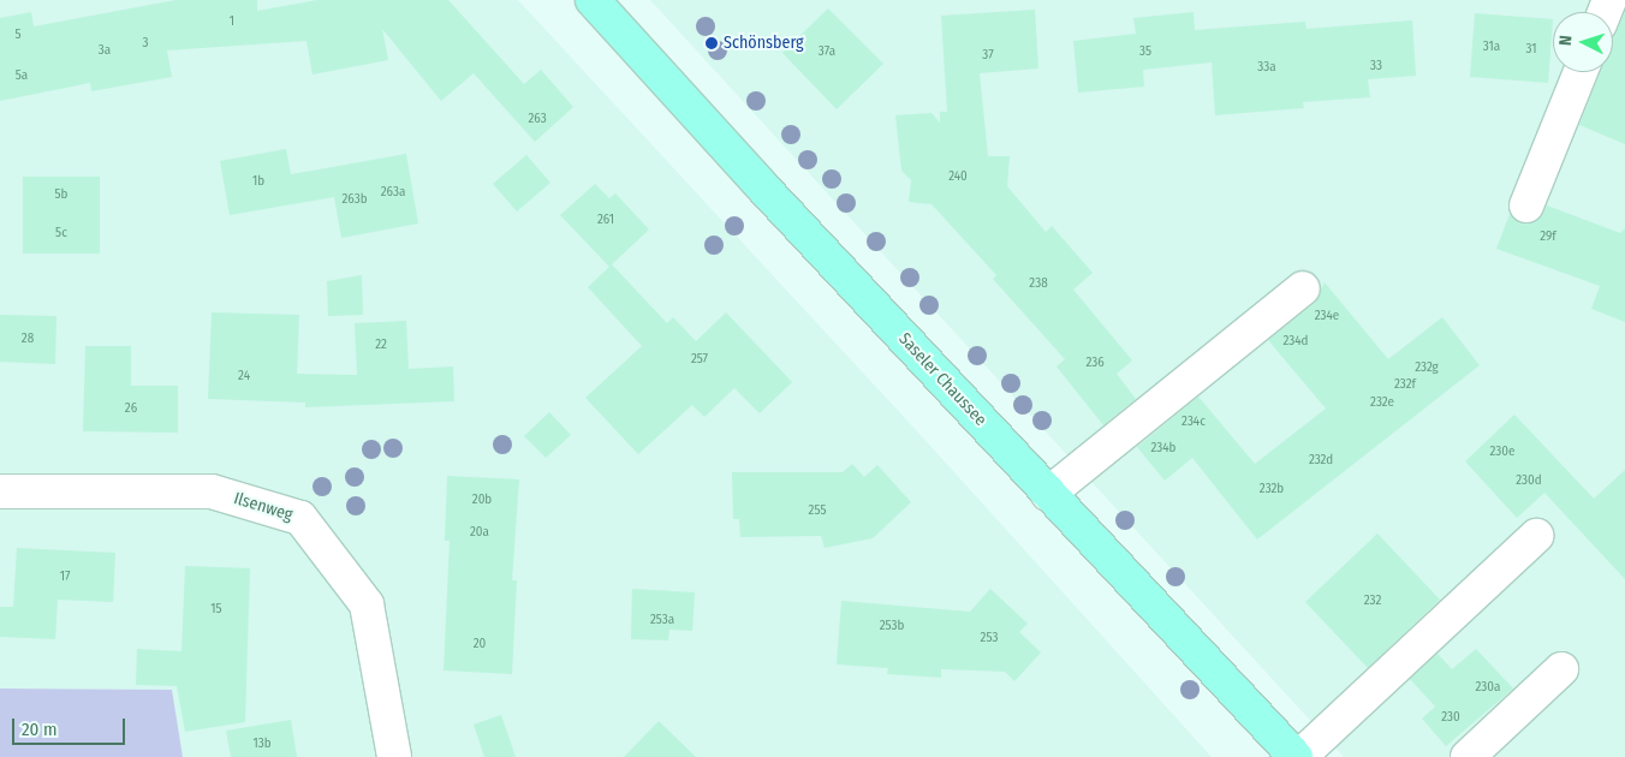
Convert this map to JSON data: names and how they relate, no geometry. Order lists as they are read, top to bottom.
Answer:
{
  "streets": {
    "main road": ["Saseler Chaussee"],
    "street": ["Ilsenweg"]
  },
  "places": ["Schönsberg"],
  "house_numbers": [
    "1",
    "5",
    "3",
    "31a",
    "31",
    "3a",
    "37a",
    "35",
    "37",
    "33",
    "33a",
    "5a",
    "263",
    "240",
    "1b",
    "263a",
    "5b",
    "263b",
    "261",
    "5c",
    "29f",
    "238",
    "234e",
    "28",
    "234d",
    "22",
    "257",
    "236",
    "232g",
    "24",
    "232f",
    "232e",
    "26",
    "234c",
    "234b",
    "230e",
    "232d",
    "230d",
    "232b",
    "20b",
    "255",
    "20a",
    "17",
    "232",
    "15",
    "253a",
    "253b",
    "253",
    "20",
    "230a",
    "230",
    "13b"
  ],
  "scale_bar": "20 m",
  "north": "left"
}
